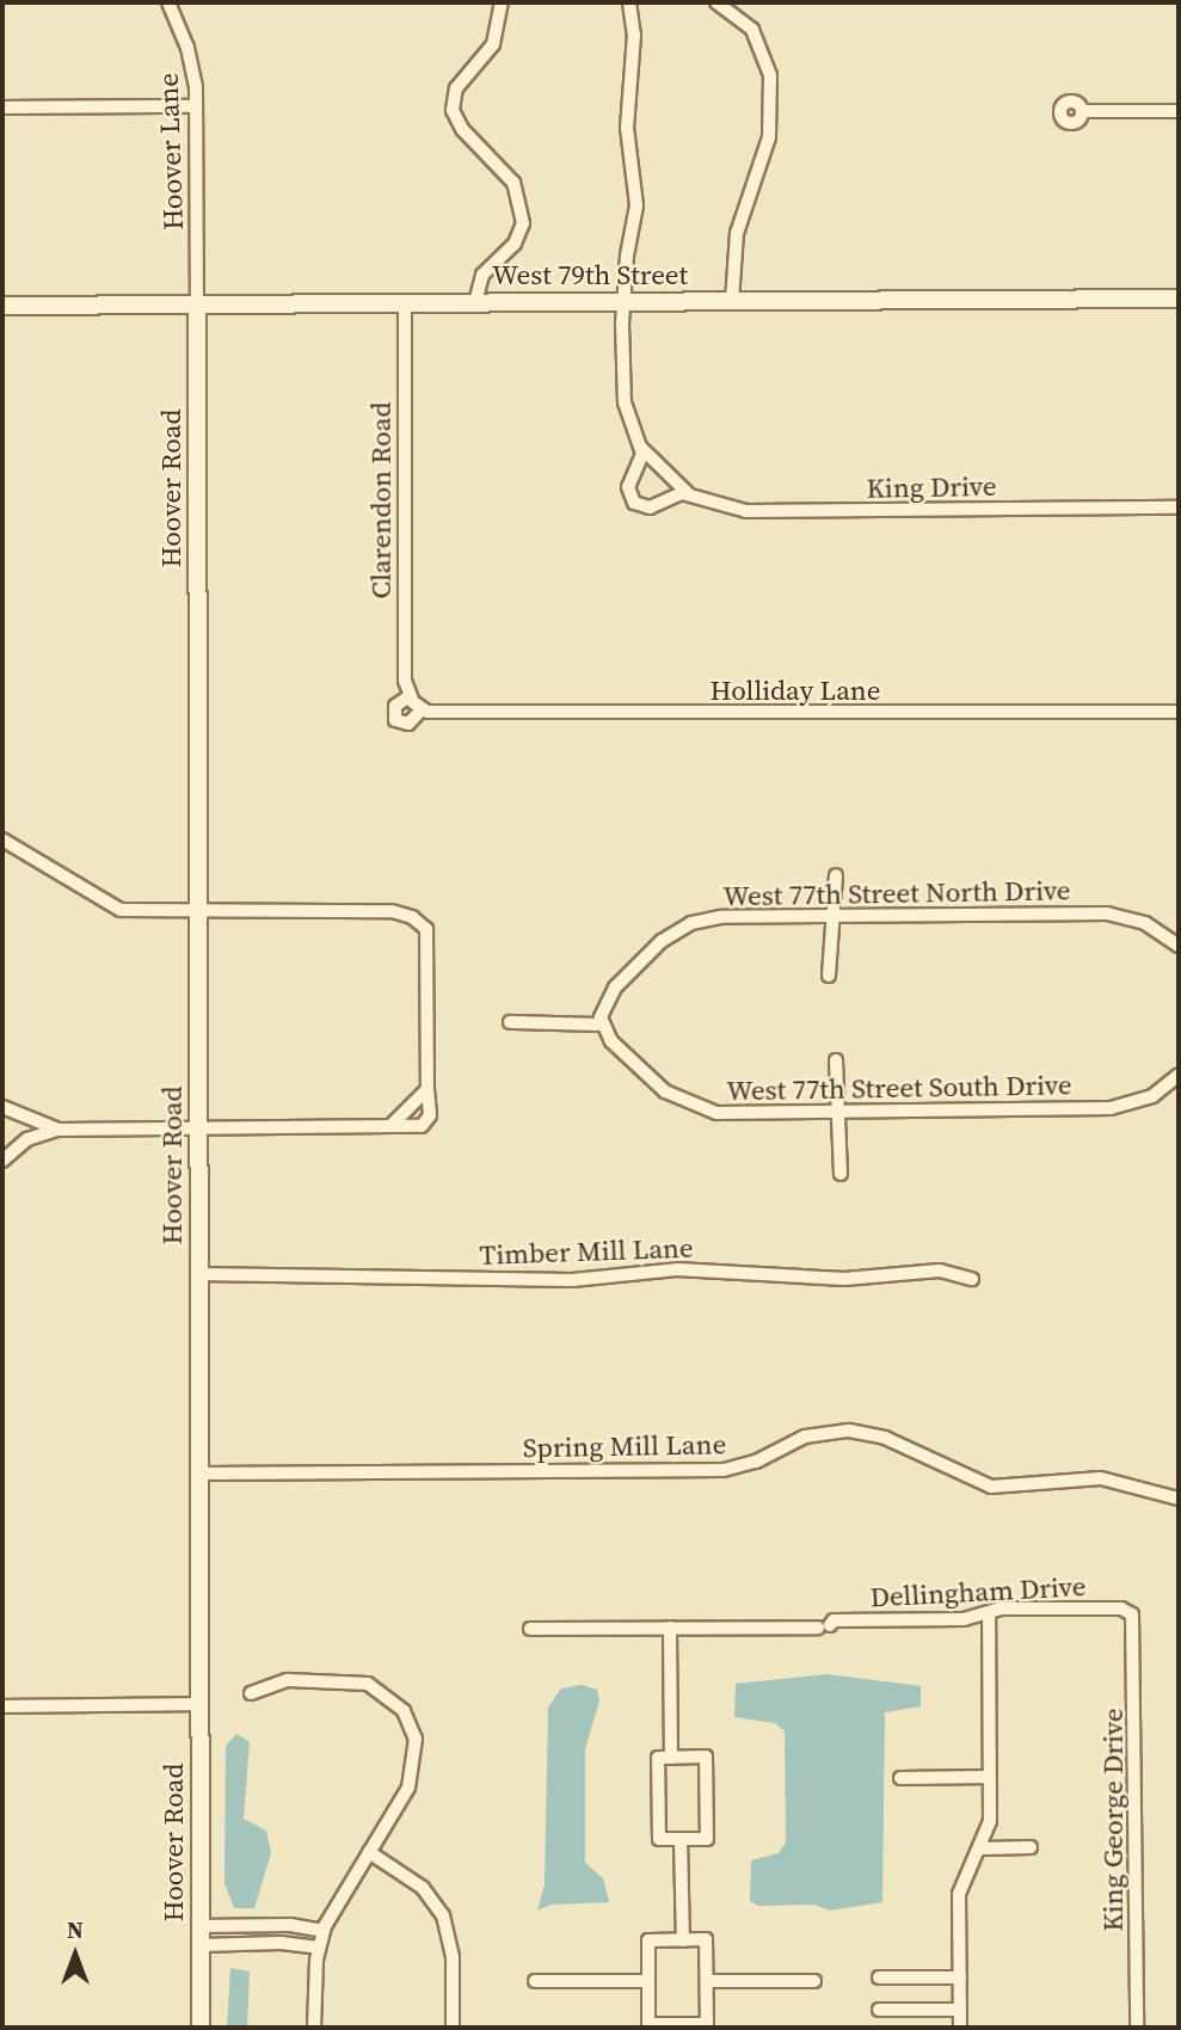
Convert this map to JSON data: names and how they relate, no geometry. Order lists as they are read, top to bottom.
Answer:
{
  "streets": {
    "street": [
      "Hoover Lane",
      "West 79th Street",
      "King Drive",
      "Hoover Road",
      "Clarendon Road",
      "Holliday Lane",
      "West 77th Street North Drive",
      "West 77th Street South Drive",
      "Timber Mill Lane",
      "Spring Mill Lane",
      "Dellingham Drive",
      "King George Drive"
    ]
  },
  "crossings": [
    ["Hoover Lane", "West 79th Street"],
    ["Hoover Lane", "Hoover Road"],
    ["West 79th Street", "King Drive"],
    ["West 79th Street", "Hoover Road"],
    ["West 79th Street", "Clarendon Road"],
    ["Hoover Road", "Timber Mill Lane"],
    ["Hoover Road", "Spring Mill Lane"],
    ["Clarendon Road", "Holliday Lane"],
    ["West 77th Street North Drive", "West 77th Street South Drive"],
    ["Dellingham Drive", "King George Drive"]
  ],
  "north": "top"
}
